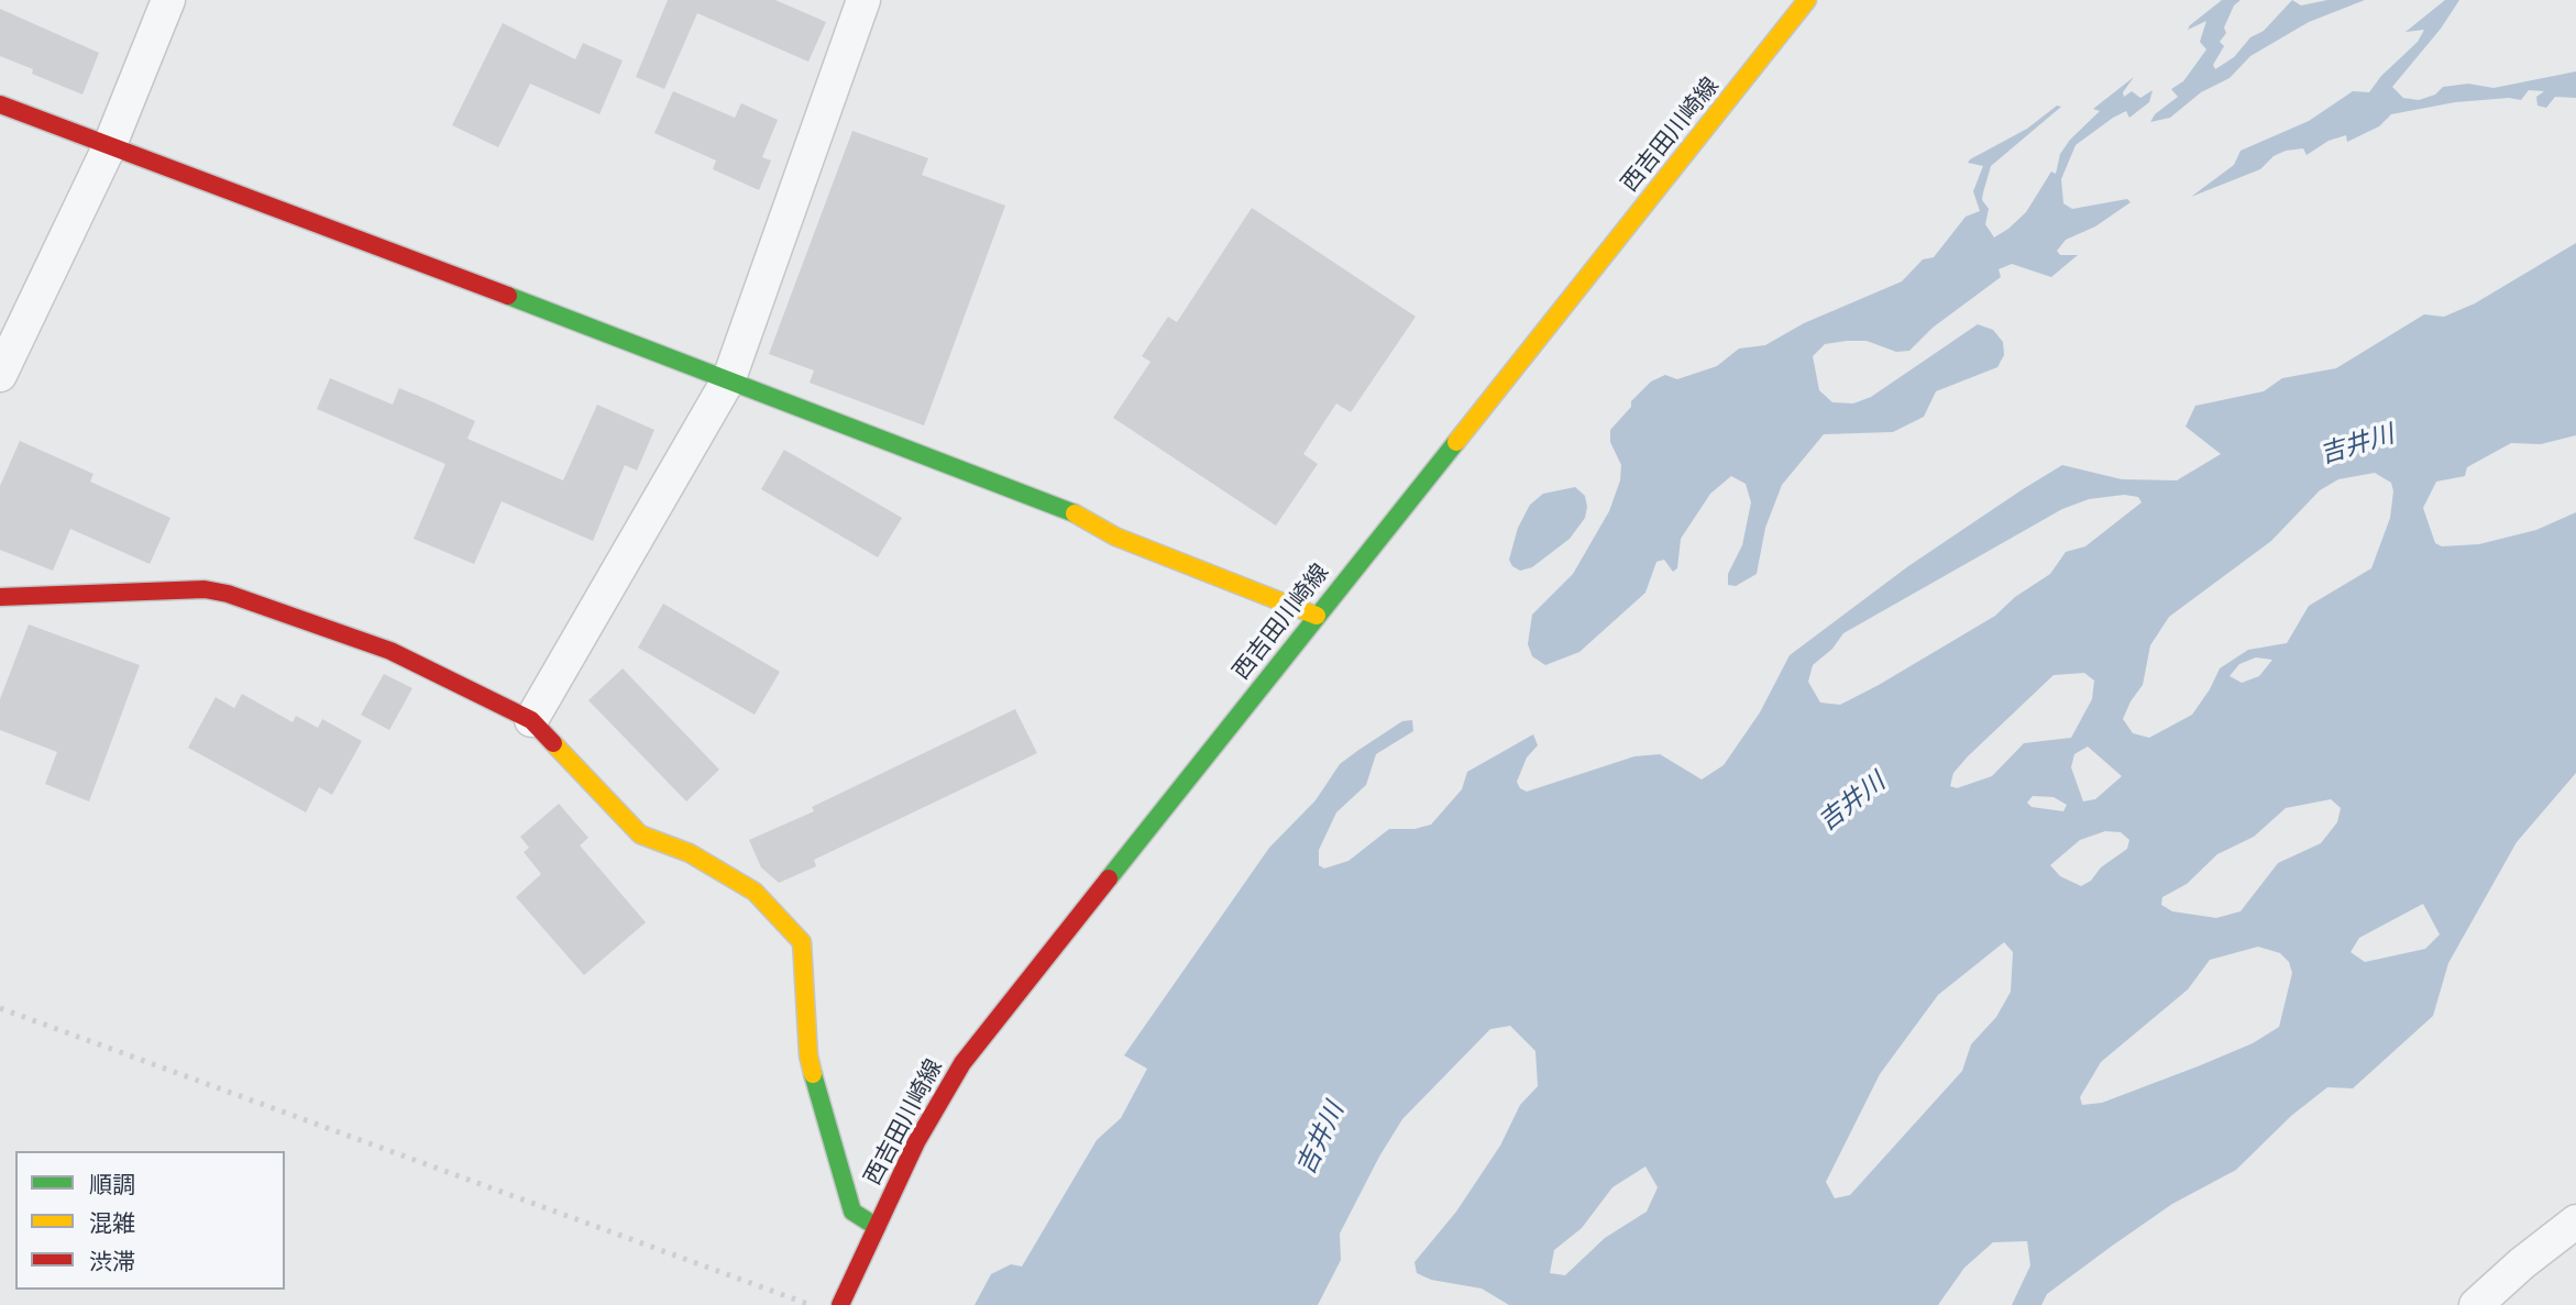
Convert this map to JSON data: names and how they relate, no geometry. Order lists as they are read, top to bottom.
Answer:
{
  "streets": {
    "street": ["西吉田川崎線"]
  },
  "water": ["吉井川"],
  "legend": ["順調", "混雑", "渋滞"]
}
